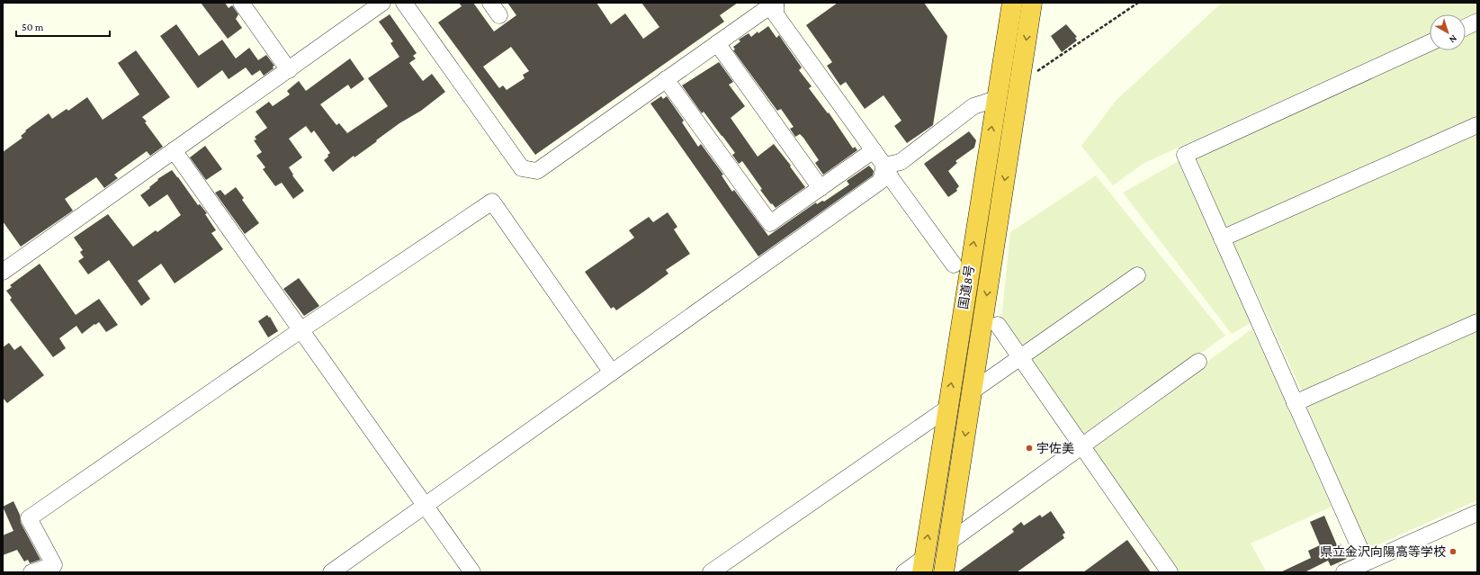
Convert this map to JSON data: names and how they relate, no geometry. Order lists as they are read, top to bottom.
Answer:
{
  "streets": {
    "highway": ["国道8号"]
  },
  "places": ["宇佐美", "県立金沢向陽高等学校"],
  "scale_bar": "50 m",
  "north": "bottom right"
}
